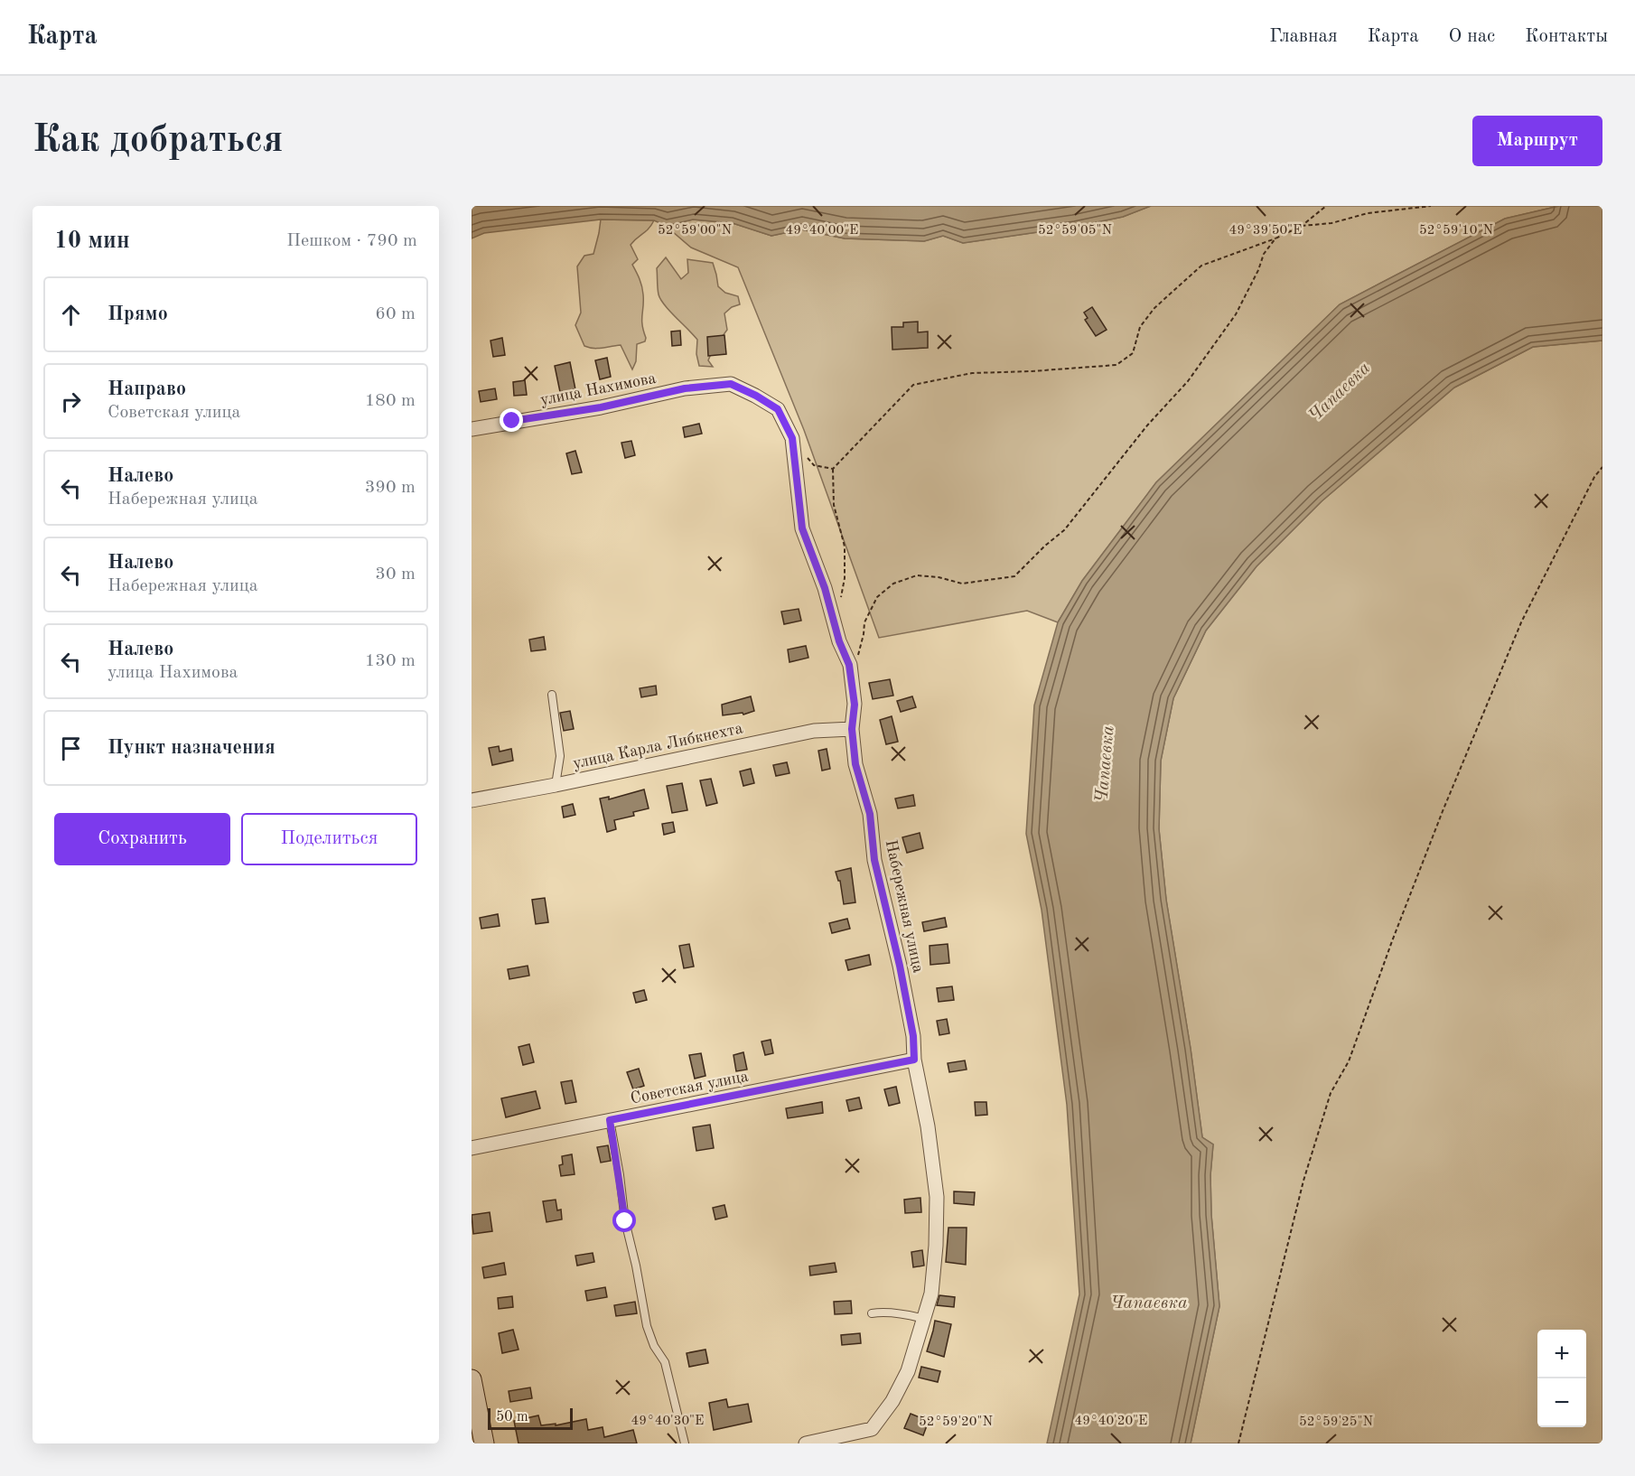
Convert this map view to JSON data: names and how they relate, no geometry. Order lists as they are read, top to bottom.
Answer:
{
  "streets": {
    "street": [
      "улица Нахимова",
      "улица Карла Либкнехта",
      "Набережная улица",
      "Советская улица"
    ]
  },
  "crossings": [
    ["улица Нахимова", "Набережная улица"],
    ["улица Карла Либкнехта", "Набережная улица"],
    ["Набережная улица", "Советская улица"]
  ],
  "water": ["Чапаевка"],
  "scale_bar": "50 m",
  "page": {
    "header": "Карта",
    "nav": [
      "Главная",
      "Карта",
      "О нас",
      "Контакты"
    ],
    "buttons": [
      "Маршрут",
      ["Сохранить", "Поделиться"]
    ],
    "title": "Как добраться",
    "heading": ["10 мин", "Пешком · 790 m"],
    "list": [
      ["Прямо", "60 m"],
      ["Направо", "Советская улица", "180 m"],
      ["Налево", "Набережная улица", "390 m"],
      ["Налево", "Набережная улица", "30 m"],
      ["Налево", "улица Нахимова", "130 m"],
      "Пункт назначения"
    ],
    "map_buttons": ["+", "−"],
    "scale": "50 m"
  },
  "coordinates": [
    "52°59'00\"N",
    "52°59'05\"N",
    "52°59'10\"N",
    "49°40'00\"E",
    "49°39'50\"E",
    "49°40'30\"E",
    "49°40'20\"E",
    "52°59'20\"N",
    "52°59'25\"N"
  ]
}
